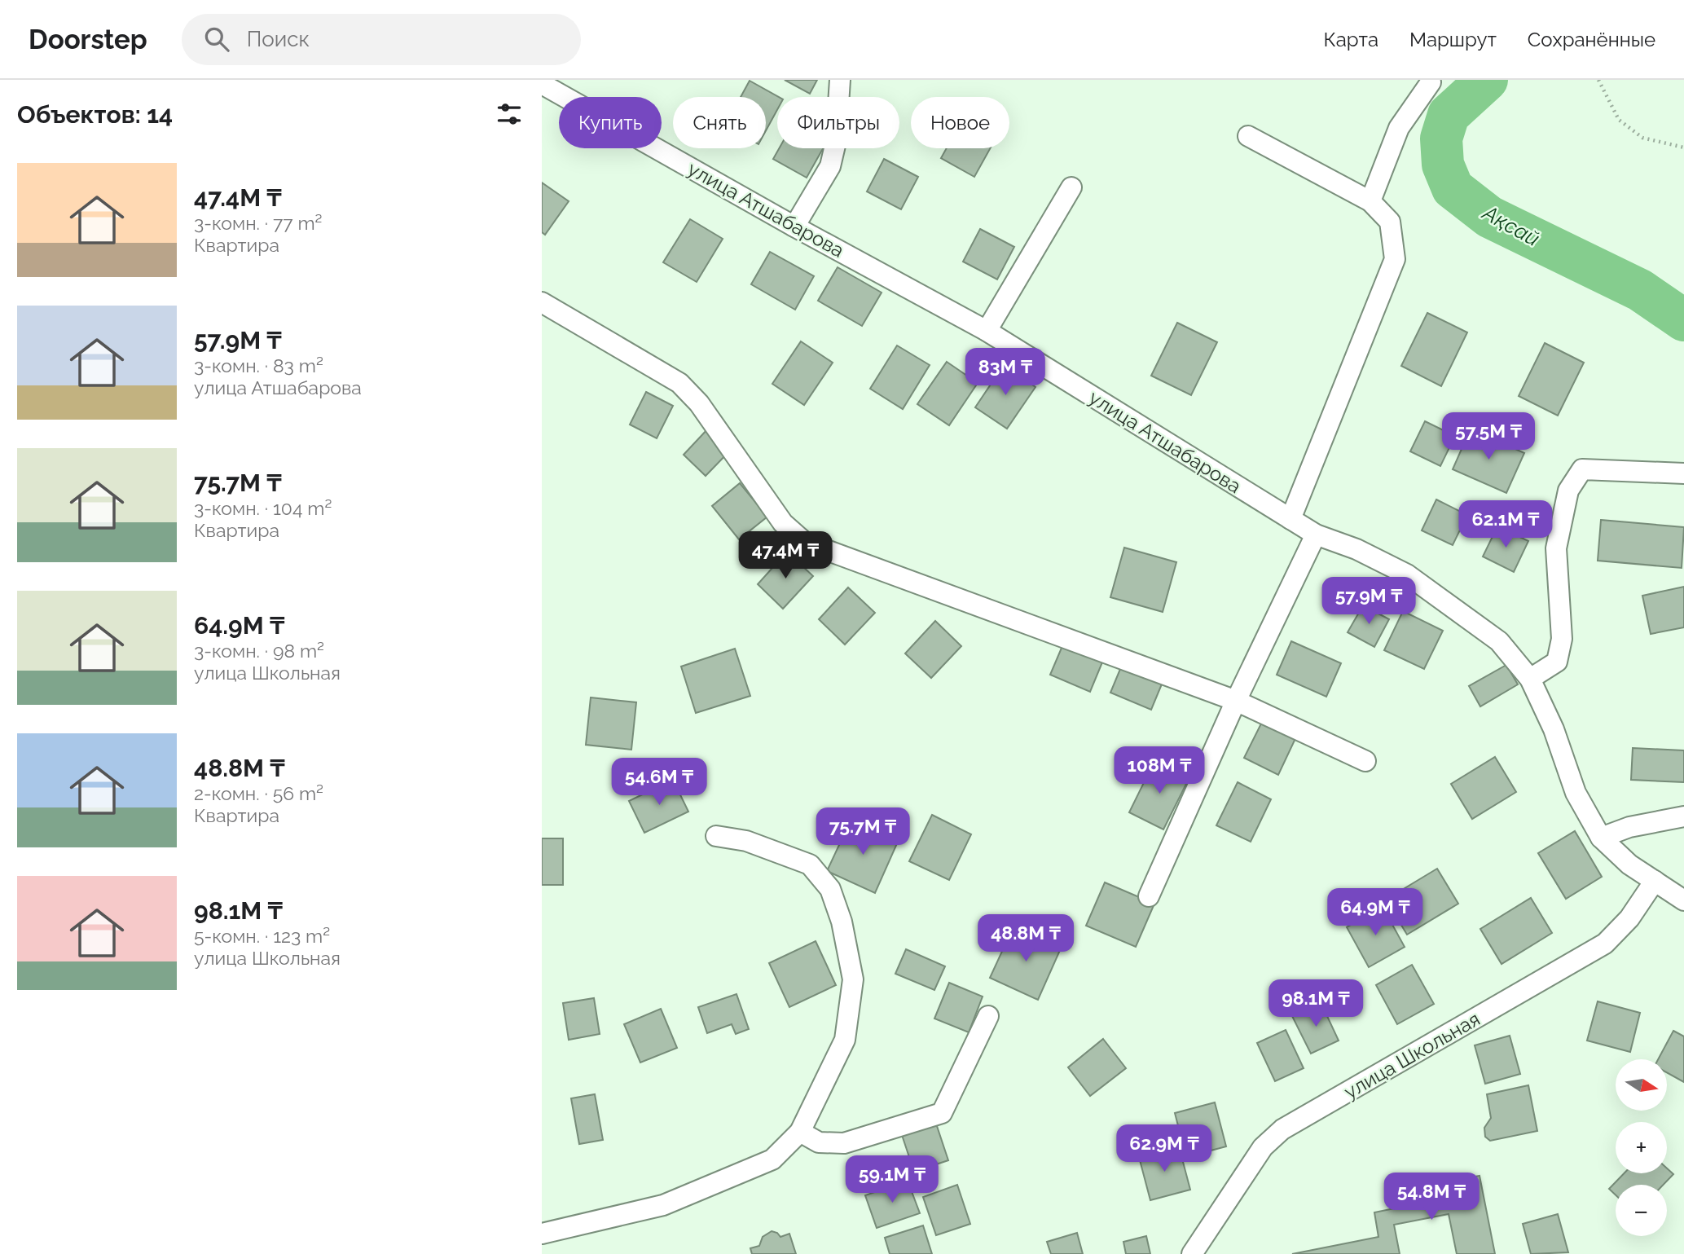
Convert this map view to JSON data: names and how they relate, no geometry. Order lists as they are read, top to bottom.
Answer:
{
  "streets": {
    "street": ["улица Атшабарова", "улица Школьная"]
  },
  "crossings": [
    ["улица Атшабарова", "улица Школьная"]
  ],
  "water": ["Ақсай"],
  "north": "right",
  "page": {
    "header": "Doorstep",
    "search": "Поиск",
    "nav": ["Карта", "Маршрут", "Сохранённые"],
    "heading": "Объектов: 14",
    "chip": [
      "Купить",
      "Снять",
      "Фильтры",
      "Новое"
    ],
    "list": [
      {
        "name": "47.4M ₸",
        "note": "3-комн. · 77 m² · Квартира"
      },
      {
        "name": "57.9M ₸",
        "note": "3-комн. · 83 m² · улица Атшабарова"
      },
      {
        "name": "75.7M ₸",
        "note": "3-комн. · 104 m² · Квартира"
      },
      {
        "name": "64.9M ₸",
        "note": "3-комн. · 98 m² · улица Школьная"
      },
      {
        "name": "48.8M ₸",
        "note": "2-комн. · 56 m² · Квартира"
      },
      {
        "name": "98.1M ₸",
        "note": "5-комн. · 123 m² · улица Школьная"
      }
    ],
    "price": [
      "83M ₸",
      "57.5M ₸",
      "62.1M ₸",
      "47.4M ₸",
      "57.9M ₸",
      "108M ₸",
      "54.6M ₸",
      "75.7M ₸",
      "64.9M ₸",
      "48.8M ₸",
      "98.1M ₸",
      "62.9M ₸",
      "59.1M ₸",
      "54.8M ₸"
    ],
    "map_buttons": ["+", "−"]
  }
}
